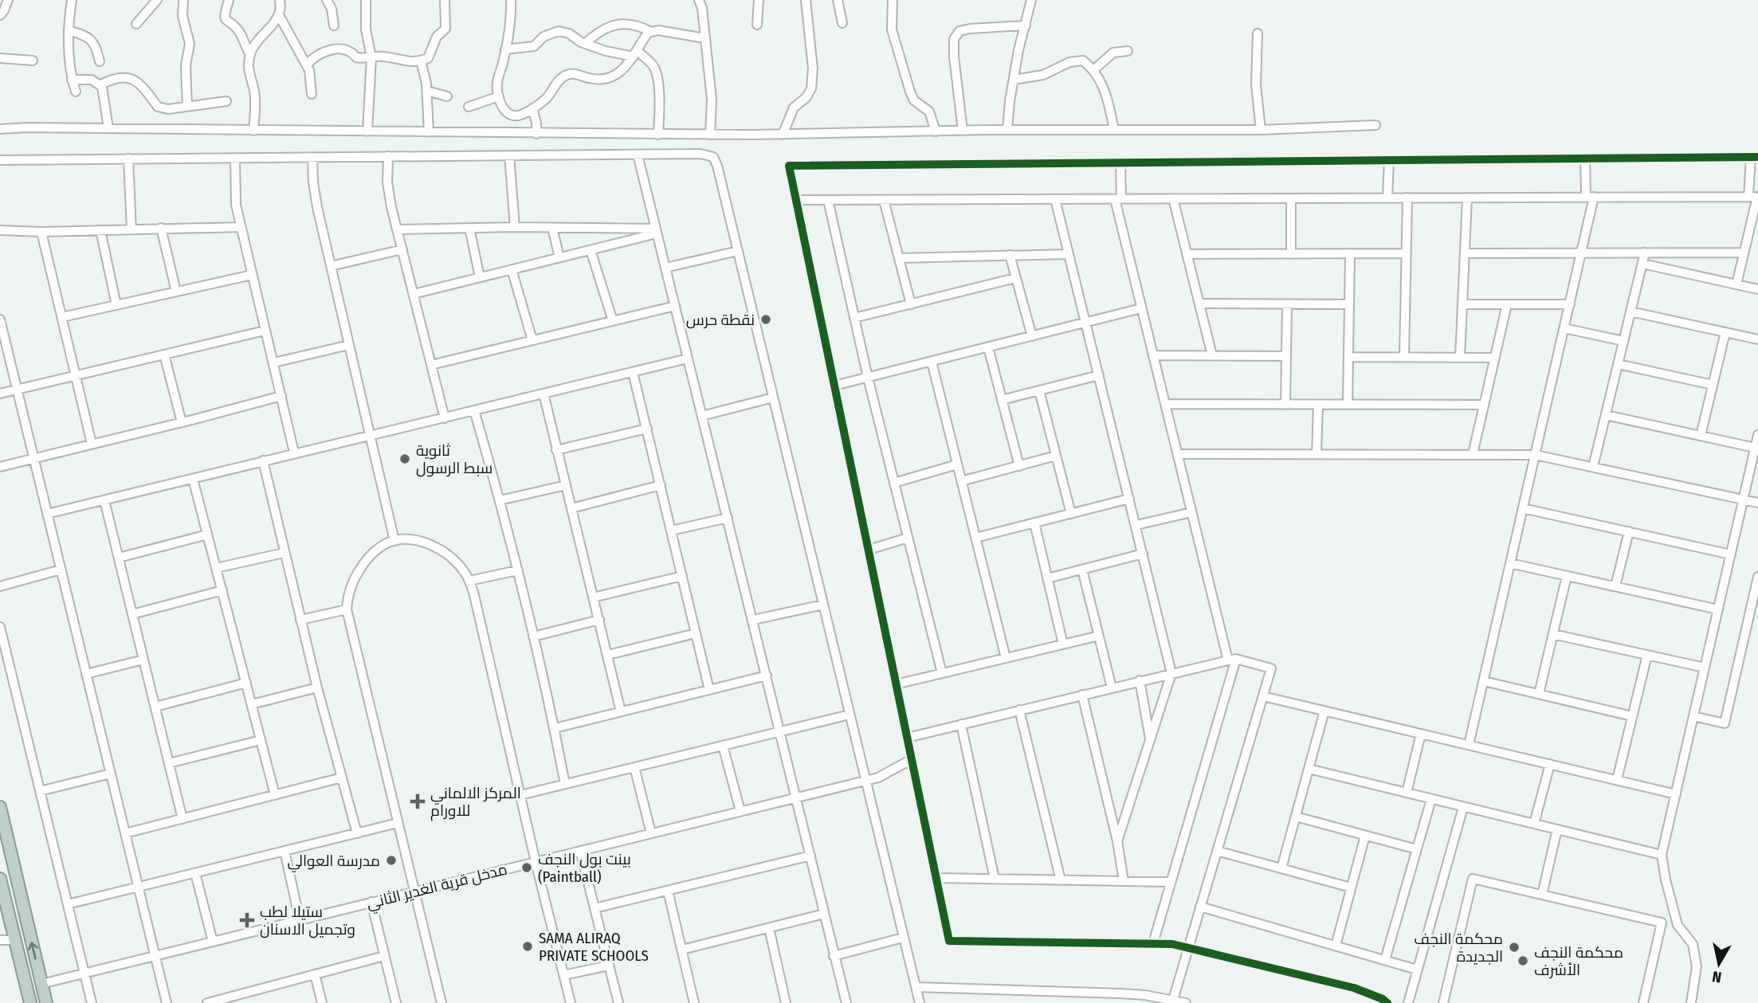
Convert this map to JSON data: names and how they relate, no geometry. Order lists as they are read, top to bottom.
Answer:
{
  "streets": {
    "street": ["مدخل قرية الغدير الثاني"]
  },
  "places": {
    "other": [
      "نقطة حرس",
      "ثانوية سبط الرسول",
      "مدرسة العوالي",
      "بينت بول النجف (Paintball)",
      "SAMA ALIRAQ PRIVATE SCHOOLS",
      "محكمة النجف الجديدة",
      "محكمة النجف الأشرف"
    ],
    "health": ["المركز الالماني للاورام", "ستيلا لطب وتجميل الاسنان"]
  },
  "north": "bottom"
}
